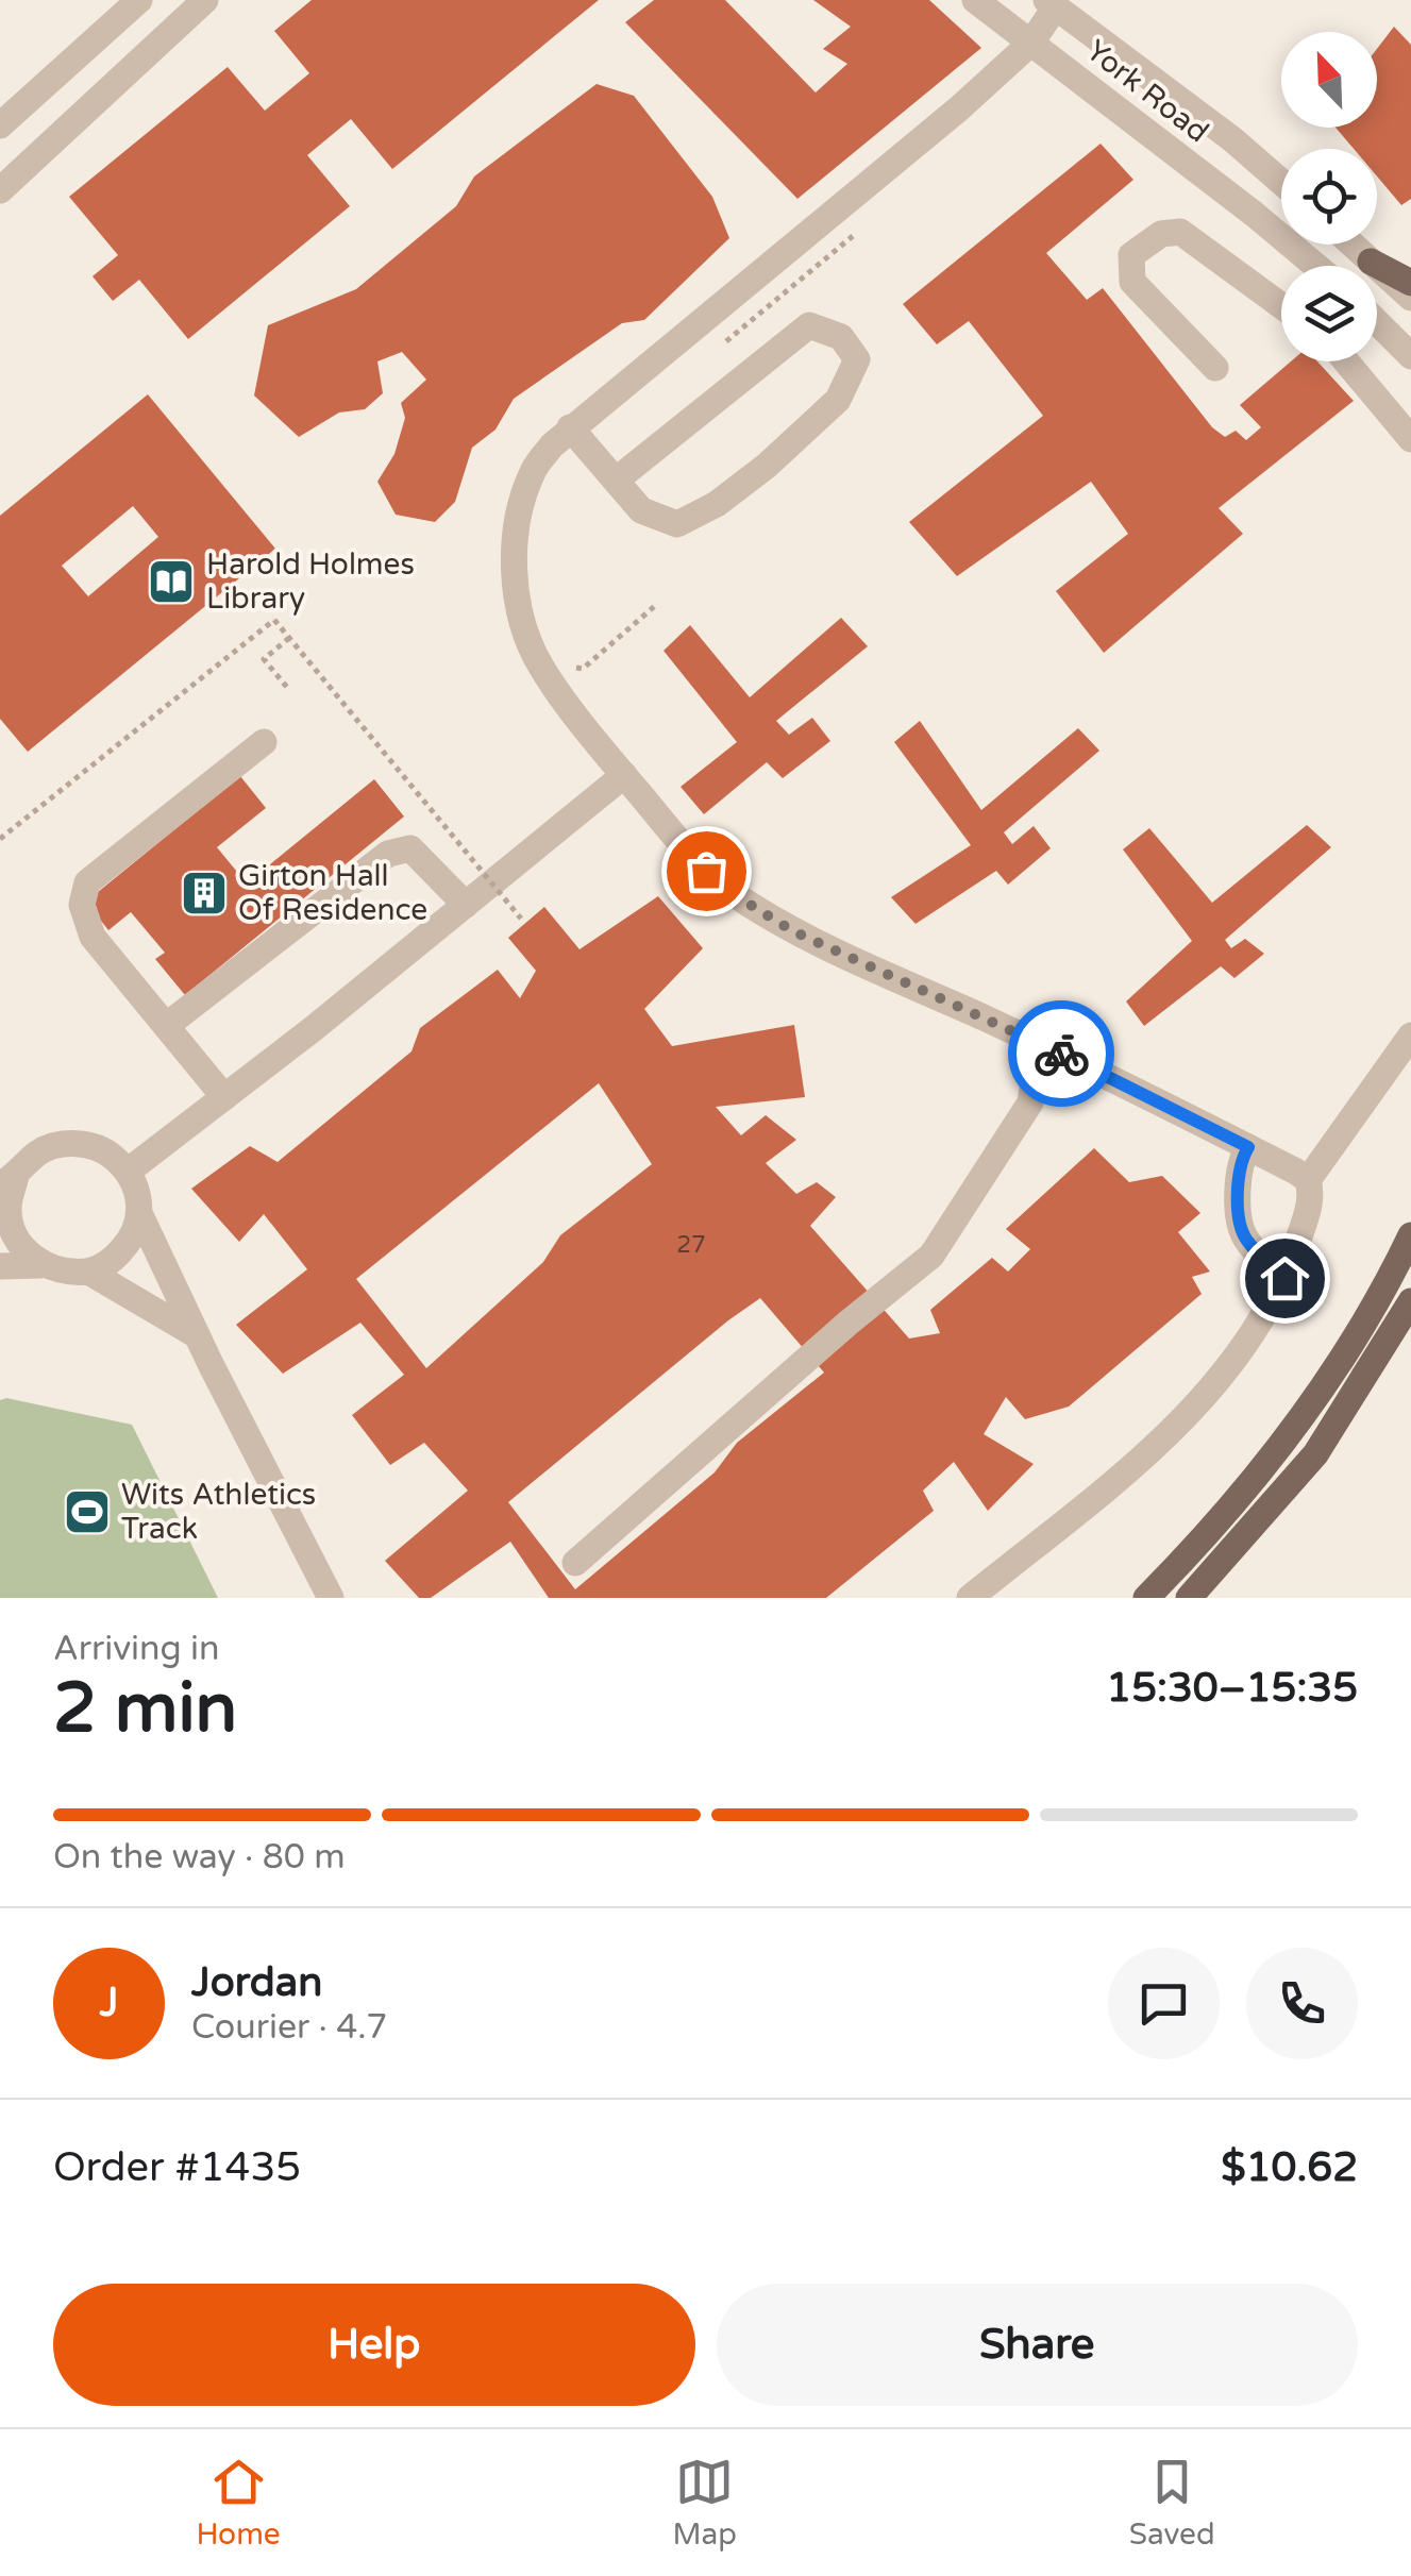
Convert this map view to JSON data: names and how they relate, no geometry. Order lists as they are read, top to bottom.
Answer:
{
  "streets": {
    "street": ["York Road"]
  },
  "places": {
    "library": ["Harold Holmes Library"],
    "building": ["Girton Hall Of Residence"],
    "sports": ["Wits Athletics Track"]
  },
  "house_numbers": ["27"],
  "north": "top left",
  "page": {
    "heading": ["2 min", "Arriving in", "15:30–15:35"],
    "panel": [
      "Jordan",
      "Courier · 4.7",
      "Order #1435",
      "$10.62"
    ],
    "bar": "On the way · 80 m",
    "round": "J",
    "buttons": ["Help", "Share"],
    "tabs": ["Home", "Map", "Saved"]
  }
}
